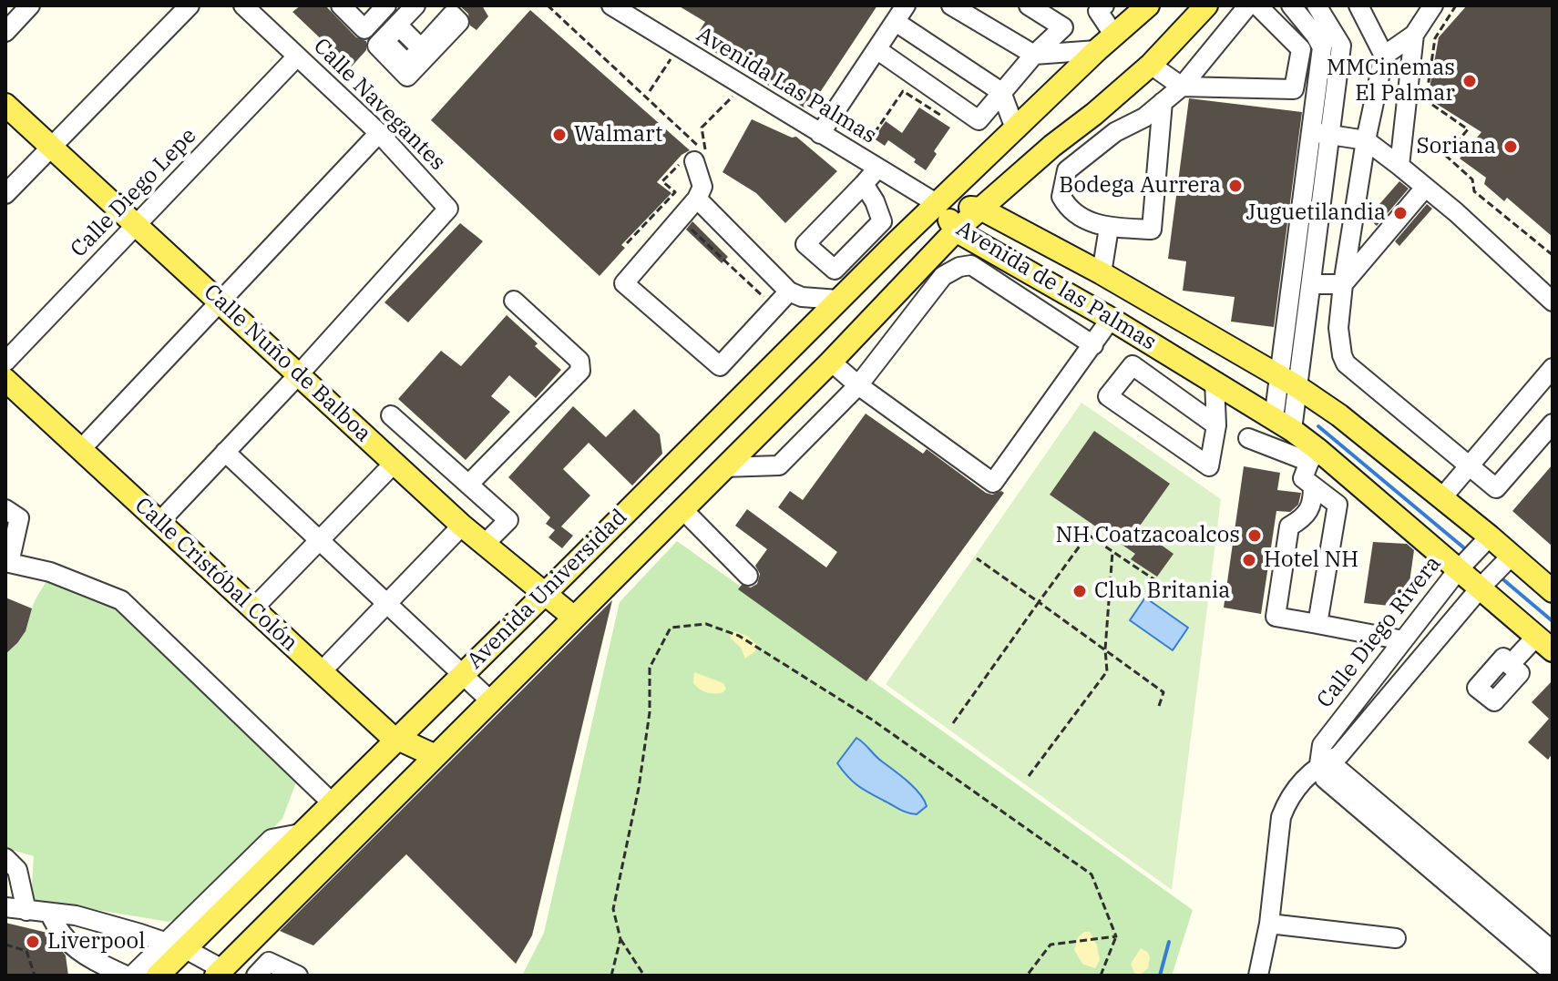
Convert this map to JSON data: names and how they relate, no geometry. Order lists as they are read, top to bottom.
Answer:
{
  "streets": {
    "main road": [
      "Avenida de las Palmas",
      "Calle Nuño de Balboa",
      "Calle Cristóbal Colón",
      "Avenida Universidad"
    ],
    "street": [
      "Avenida Las Palmas",
      "Calle Navegantes",
      "Calle Diego Lepe",
      "Calle Diego Rivera"
    ]
  },
  "crossings": [
    ["Avenida Las Palmas", "Avenida de las Palmas"],
    ["Avenida Las Palmas", "Avenida Universidad"],
    ["Calle Navegantes", "Calle Diego Lepe"],
    ["Calle Navegantes", "Calle Nuño de Balboa"],
    ["Calle Diego Lepe", "Calle Nuño de Balboa"],
    ["Avenida de las Palmas", "Avenida Universidad"],
    ["Avenida de las Palmas", "Calle Diego Rivera"],
    ["Calle Nuño de Balboa", "Avenida Universidad"],
    ["Calle Cristóbal Colón", "Avenida Universidad"]
  ],
  "places": [
    "MMCinemas El Palmar",
    "Walmart",
    "Soriana",
    "Bodega Aurrera",
    "Juguetilandia",
    "NH Coatzacoalcos",
    "Hotel NH",
    "Club Britania",
    "Liverpool"
  ]
}
